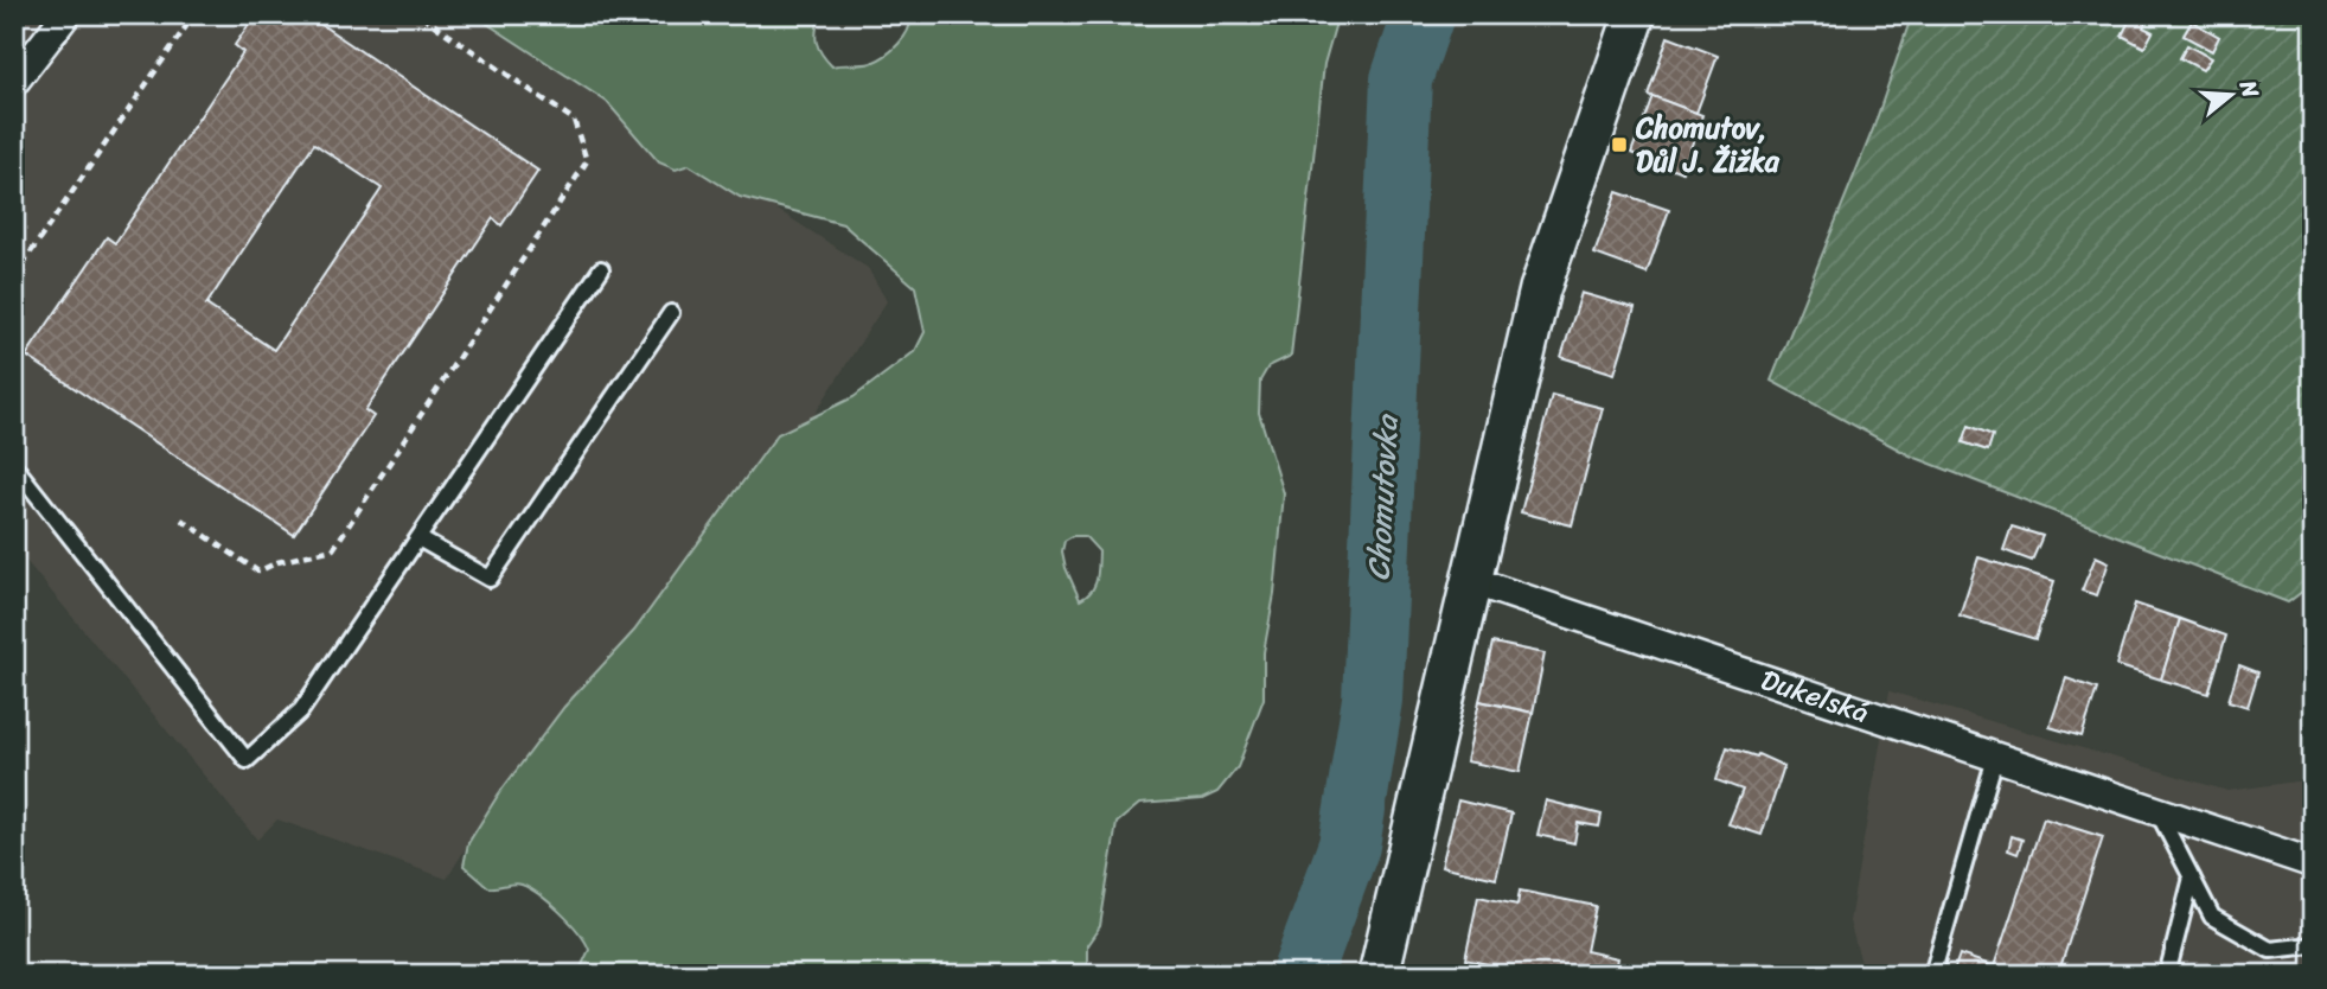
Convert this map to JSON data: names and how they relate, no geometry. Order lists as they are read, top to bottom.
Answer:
{
  "streets": {
    "street": ["Dukelská"]
  },
  "water": ["Chomutovka"],
  "places": {
    "transit": ["Chomutov, Důl J. Žižka"]
  },
  "north": "right"
}
